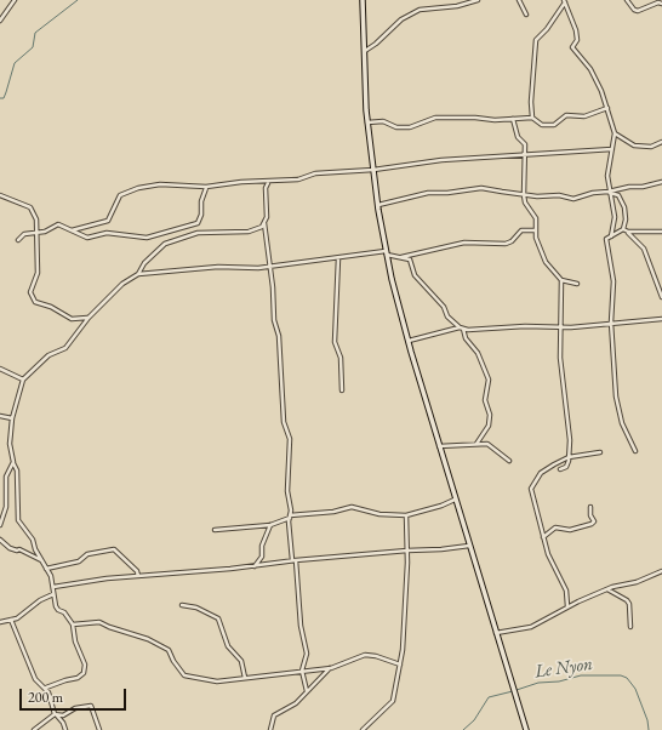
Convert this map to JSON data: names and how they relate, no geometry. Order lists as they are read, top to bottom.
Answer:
{
  "water": ["Le Nyon"],
  "scale_bar": "200 m"
}
